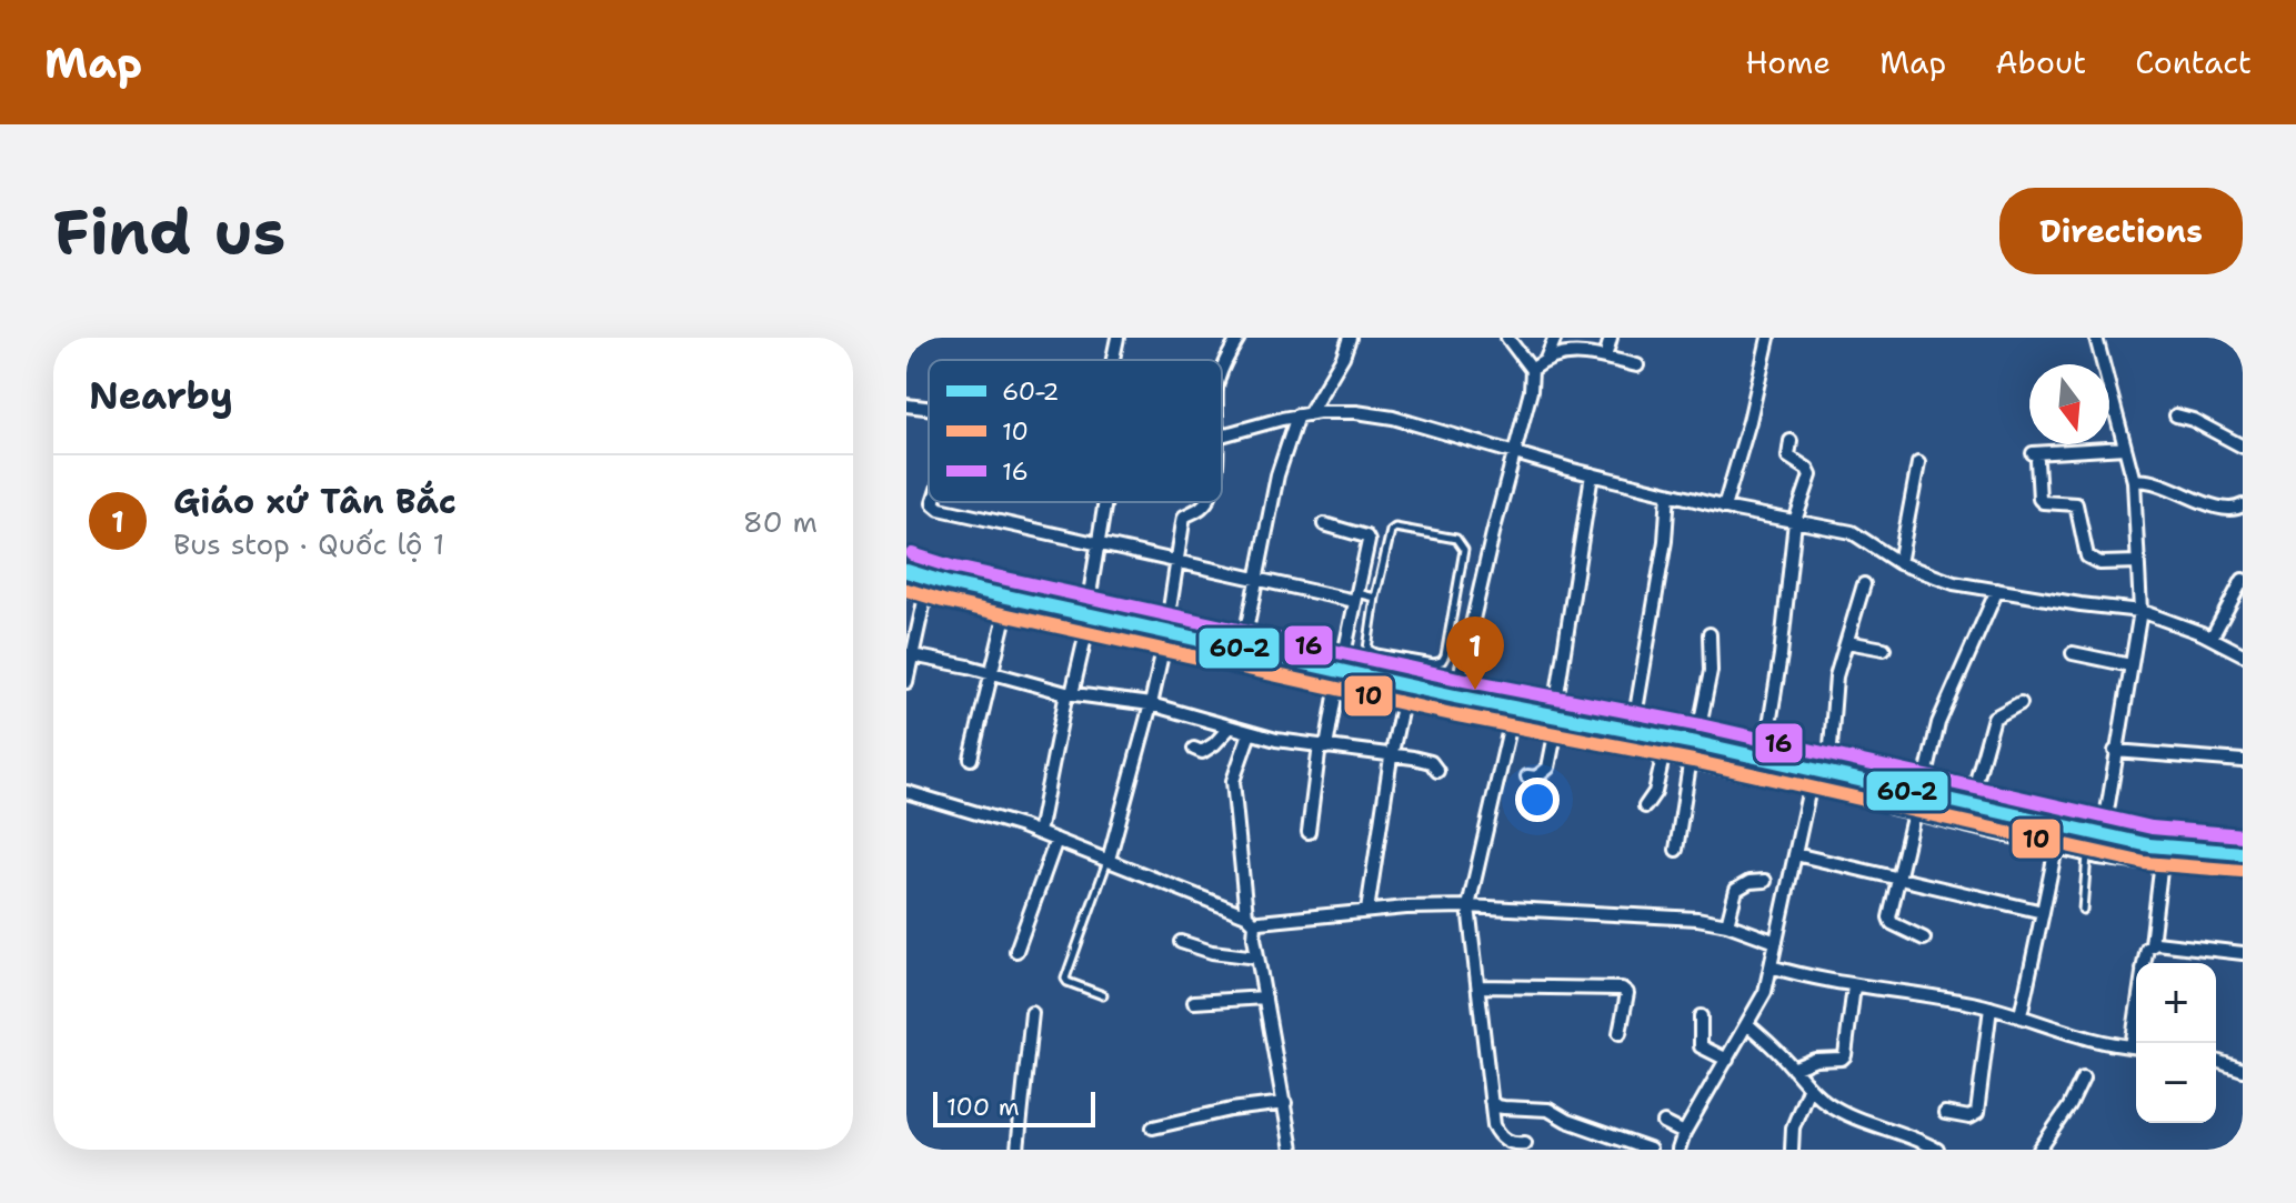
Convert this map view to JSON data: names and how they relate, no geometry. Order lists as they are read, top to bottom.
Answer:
{
  "lines": ["transit line 16", "transit line 60-2", "transit line 10"],
  "legend": ["60-2", "10", "16"],
  "scale_bar": "100 m",
  "north": "bottom",
  "page": {
    "header": "Map",
    "nav": [
      "Home",
      "Map",
      "About",
      "Contact"
    ],
    "buttons": "Directions",
    "title": "Find us",
    "heading": "Nearby",
    "list": [
      {
        "mark": "1",
        "name": "Giáo xứ Tân Bắc",
        "note": "Bus stop · Quốc lộ 1",
        "value": "80 m"
      }
    ],
    "pins": "1",
    "map_buttons": ["+", "−"],
    "scale": "100 m"
  }
}
